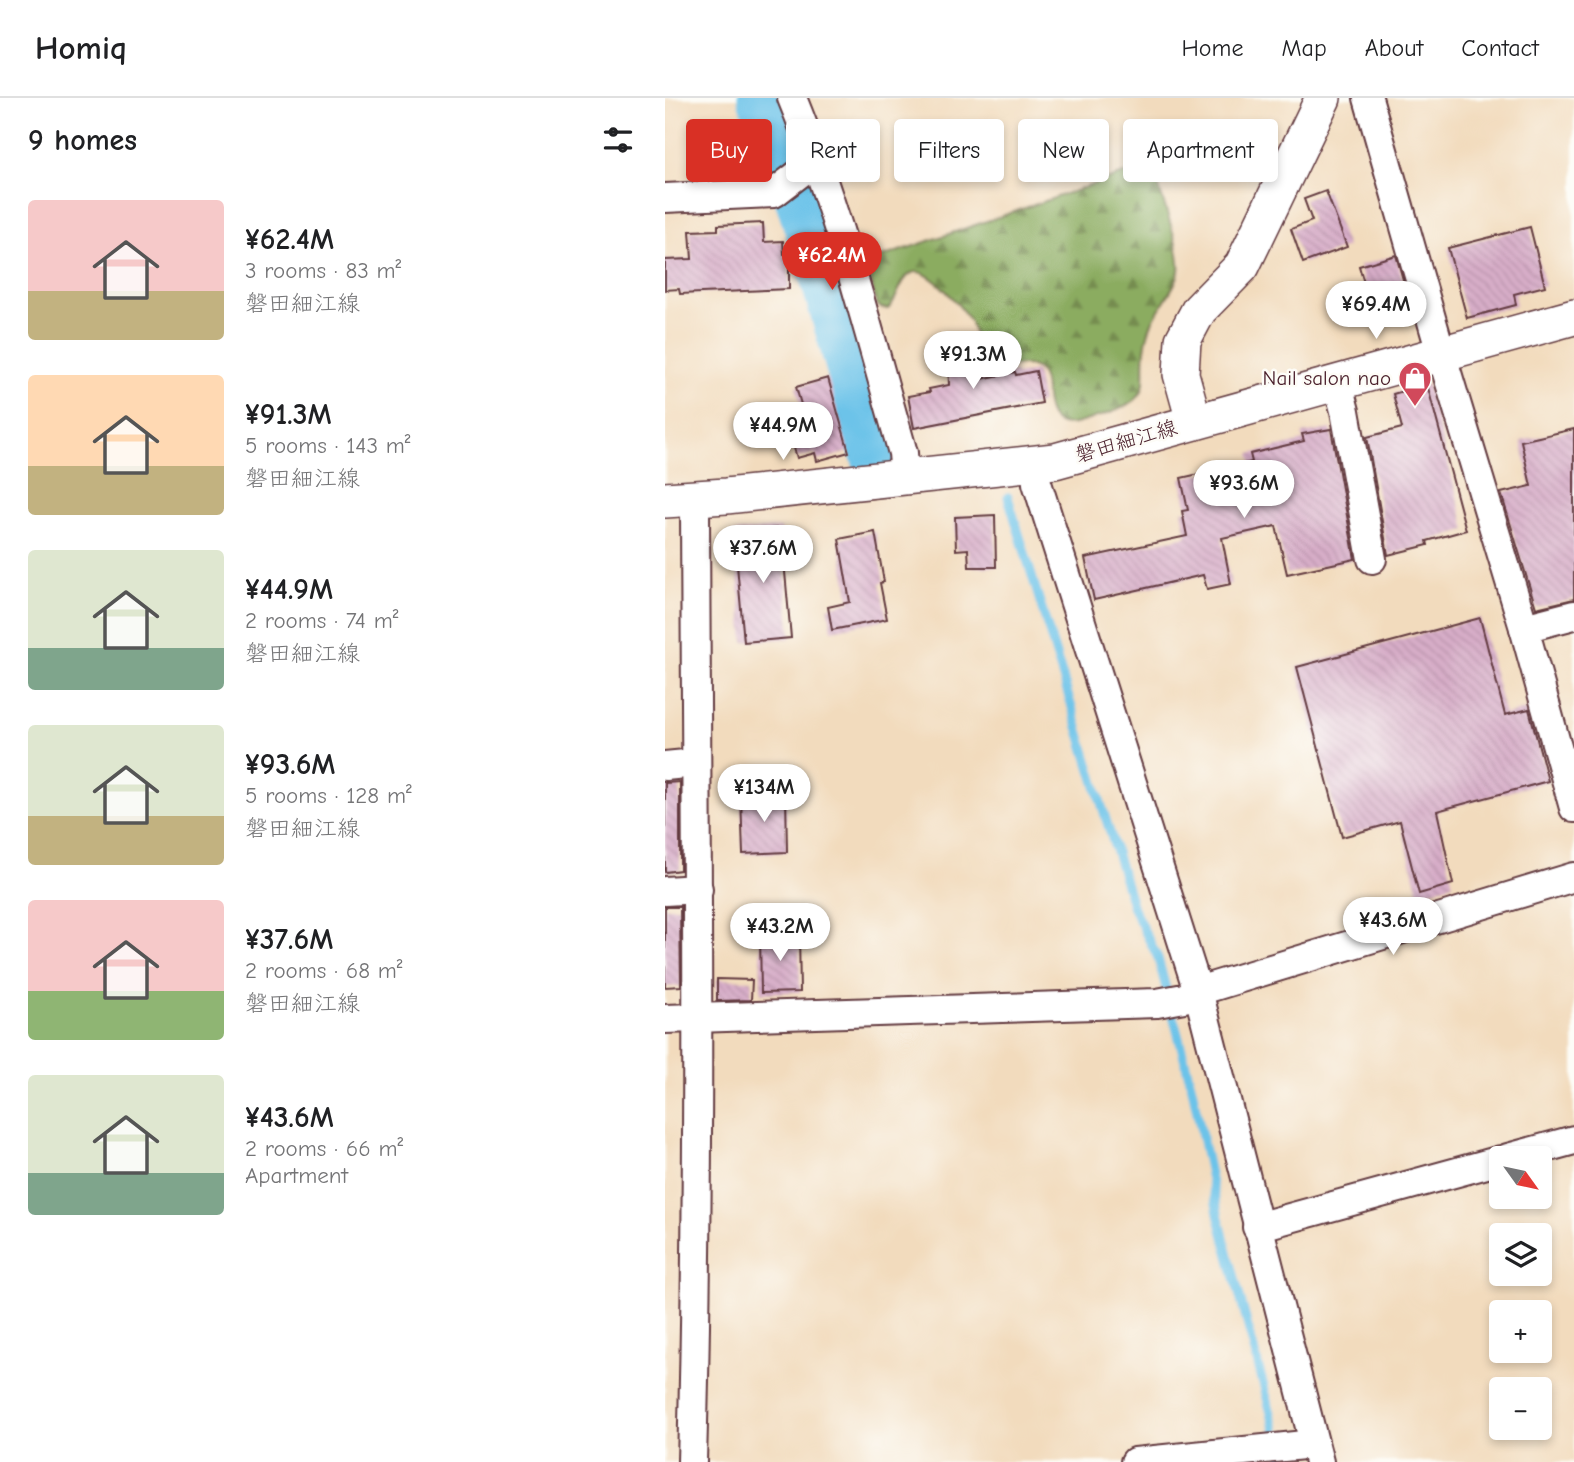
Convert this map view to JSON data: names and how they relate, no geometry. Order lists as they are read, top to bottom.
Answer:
{
  "streets": {
    "main road": ["磐田細江線"]
  },
  "places": {
    "shop": ["Nail salon nao"]
  },
  "north": "bottom right",
  "page": {
    "header": "Homiq",
    "nav": [
      "Home",
      "Map",
      "About",
      "Contact"
    ],
    "heading": "9 homes",
    "chip": [
      "Buy",
      "Rent",
      "Filters",
      "New",
      "Apartment"
    ],
    "list": [
      {
        "name": "¥62.4M",
        "note": "3 rooms · 83 m² · 磐田細江線"
      },
      {
        "name": "¥91.3M",
        "note": "5 rooms · 143 m² · 磐田細江線"
      },
      {
        "name": "¥44.9M",
        "note": "2 rooms · 74 m² · 磐田細江線"
      },
      {
        "name": "¥93.6M",
        "note": "5 rooms · 128 m² · 磐田細江線"
      },
      {
        "name": "¥37.6M",
        "note": "2 rooms · 68 m² · 磐田細江線"
      },
      {
        "name": "¥43.6M",
        "note": "2 rooms · 66 m² · Apartment"
      }
    ],
    "price": [
      "¥62.4M",
      "¥69.4M",
      "¥91.3M",
      "¥44.9M",
      "¥93.6M",
      "¥37.6M",
      "¥134M",
      "¥43.6M",
      "¥43.2M"
    ],
    "map_buttons": ["+", "−"]
  }
}
